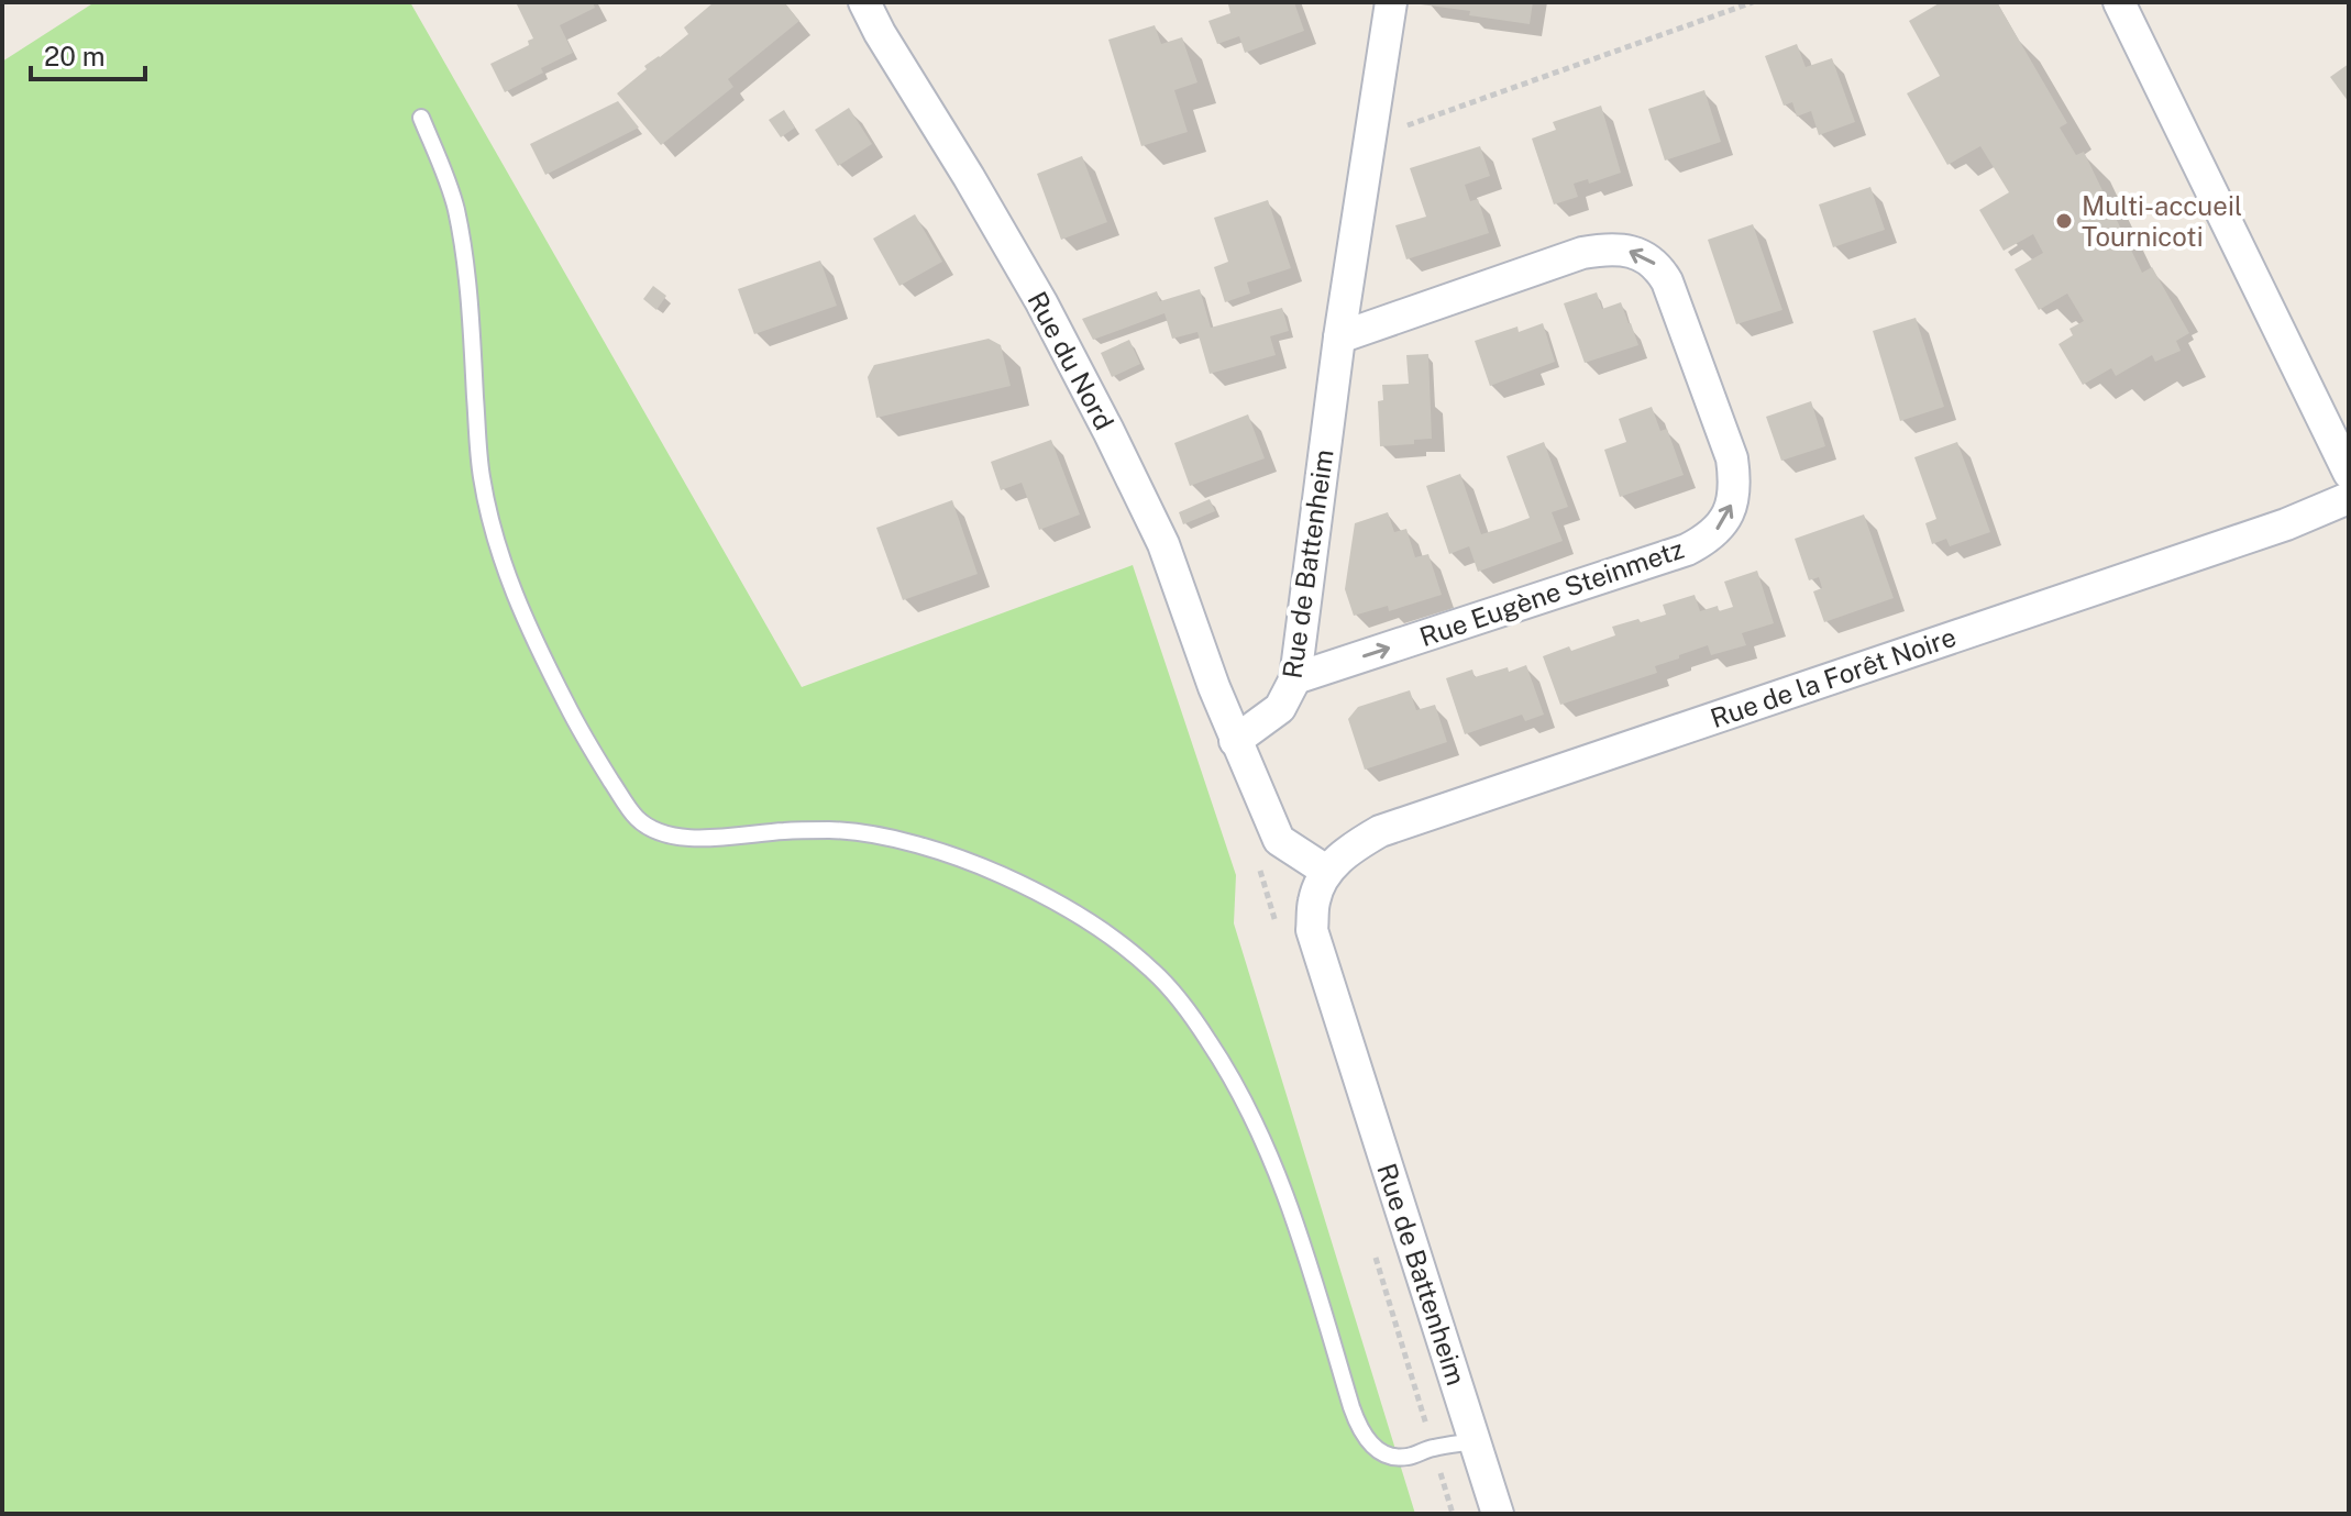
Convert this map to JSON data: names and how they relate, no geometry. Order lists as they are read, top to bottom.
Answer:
{
  "streets": {
    "street": [
      "Rue du Nord",
      "Rue de Battenheim",
      "Rue Eugène Steinmetz",
      "Rue de la Forêt Noire"
    ]
  },
  "crossings": [
    ["Rue du Nord", "Rue de Battenheim"],
    ["Rue de Battenheim", "Rue Eugène Steinmetz"],
    ["Rue de Battenheim", "Rue de la Forêt Noire"]
  ],
  "places": ["Multi-accueil Tournicoti"],
  "scale_bar": "20 m"
}
